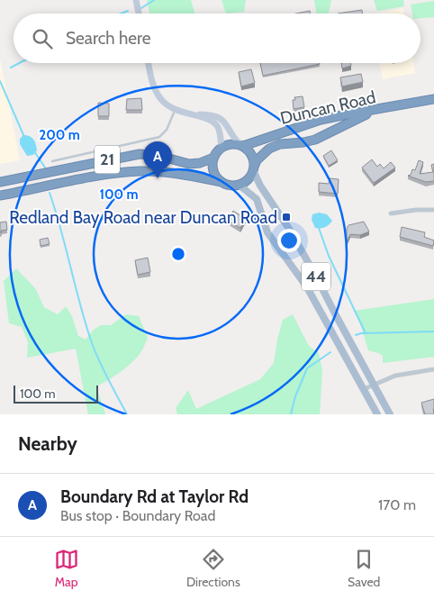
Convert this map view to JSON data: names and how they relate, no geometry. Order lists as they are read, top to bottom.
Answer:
{
  "streets": {
    "highway": ["Duncan Road", "21"],
    "main road": ["44"]
  },
  "crossings": [
    ["Duncan Road", "21"],
    ["Duncan Road", "44"],
    ["21", "44"]
  ],
  "places": {
    "transit": ["Redland Bay Road near Duncan Road"]
  },
  "scale_bar": "100 m",
  "page": {
    "search": "Search here",
    "pins": "A",
    "scale": "100 m",
    "heading": "Nearby",
    "list": [
      {
        "mark": "A",
        "name": "Boundary Rd at Taylor Rd",
        "note": "Bus stop · Boundary Road",
        "value": "170 m"
      }
    ],
    "nav": ["Map", "Directions", "Saved"]
  },
  "rings": ["200 m", "100 m"]
}
